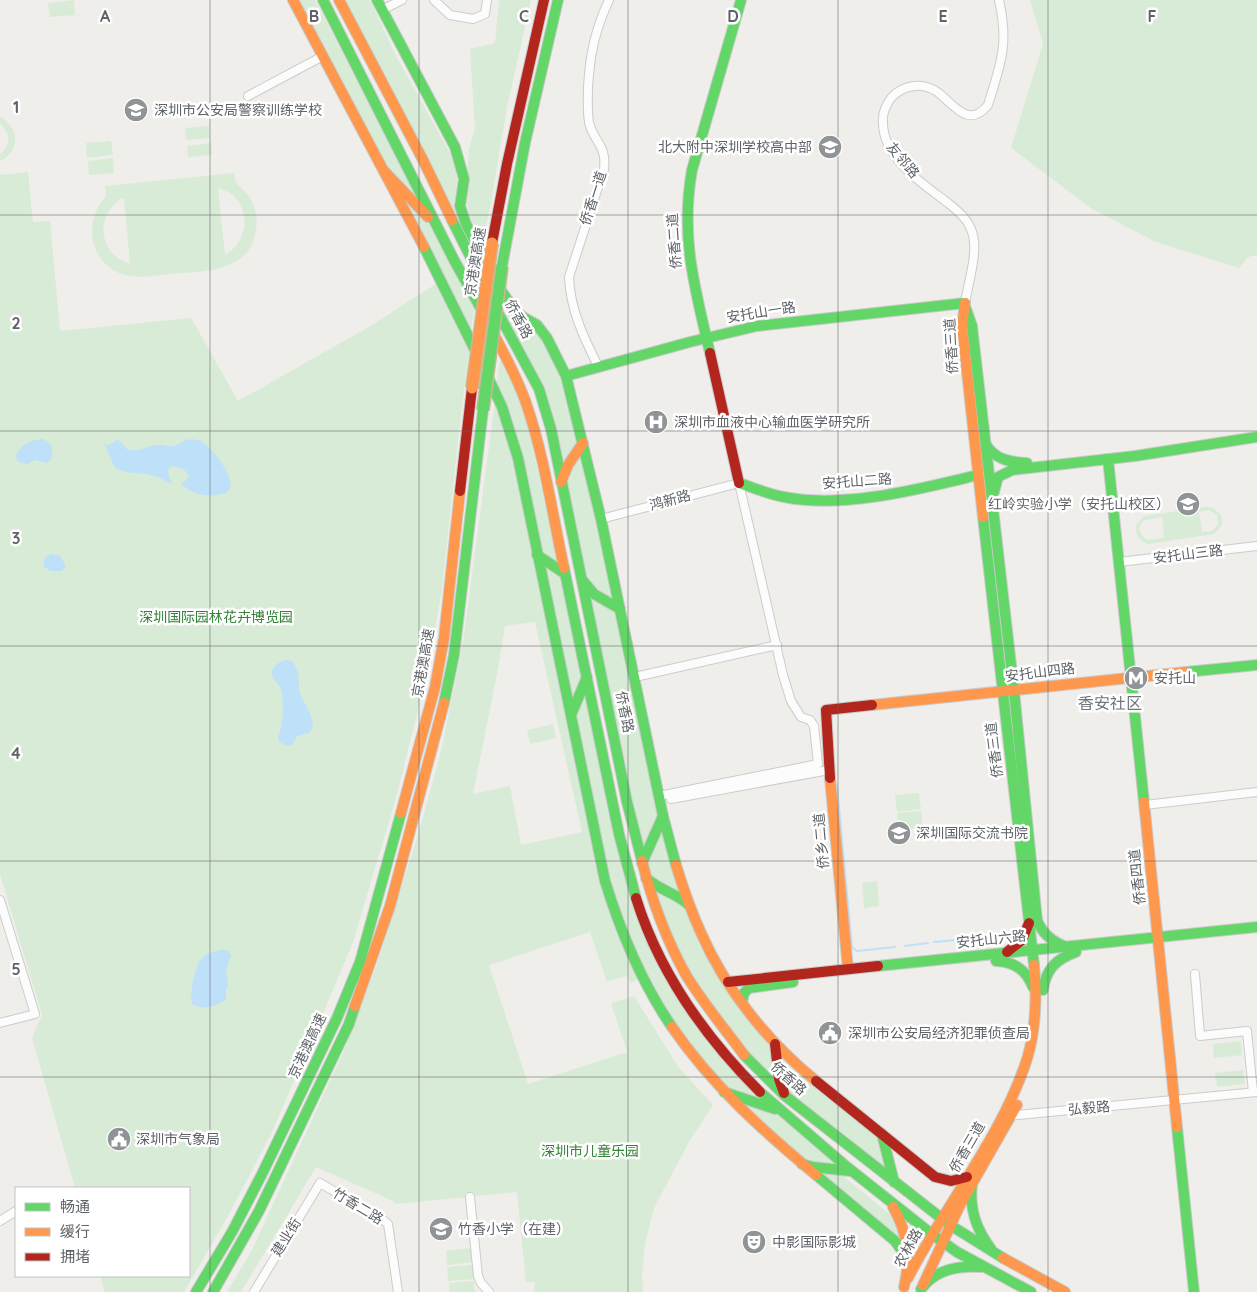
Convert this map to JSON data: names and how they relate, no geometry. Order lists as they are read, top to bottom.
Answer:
{
  "streets": {
    "main road": [
      "侨香二道",
      "京港澳高速",
      "安托山一路",
      "侨香路",
      "侨香三道",
      "安托山二路",
      "安托山四路",
      "侨乡二道",
      "侨香四道",
      "安托山六路",
      "农林路"
    ],
    "street": [
      "友邻路",
      "侨香一道",
      "鸿新路",
      "安托山三路",
      "弘毅路",
      "竹香二路",
      "建业街"
    ]
  },
  "crossings": [
    ["友邻路", "安托山一路"],
    ["友邻路", "侨香三道"],
    ["侨香一道", "安托山一路"],
    ["侨香二道", "安托山一路"],
    ["侨香二道", "安托山二路"],
    ["侨香二道", "鸿新路"],
    ["安托山一路", "侨香三道"],
    ["侨香路", "侨香三道"],
    ["侨香路", "农林路"],
    ["侨香三道", "安托山二路"],
    ["侨香三道", "安托山四路"],
    ["侨香三道", "安托山六路"],
    ["侨香三道", "弘毅路"],
    ["侨香三道", "农林路"],
    ["安托山二路", "鸿新路"],
    ["安托山三路", "侨香四道"],
    ["安托山四路", "侨乡二道"],
    ["安托山四路", "侨香四道"],
    ["侨乡二道", "安托山六路"],
    ["侨香四道", "安托山六路"],
    ["侨香四道", "弘毅路"],
    ["竹香二路", "建业街"]
  ],
  "districts": ["香安社区"],
  "parks": ["深圳国际园林花卉博览园", "深圳市儿童乐园"],
  "places": {
    "school or university": [
      "深圳市公安局警察训练学校",
      "北大附中深圳学校高中部",
      "红岭实验小学（安托山校区）",
      "深圳国际交流书院",
      "竹香小学（在建）"
    ],
    "hospital": ["深圳市血液中心输血医学研究所"],
    "metro station": ["安托山"],
    "public building": ["深圳市公安局经济犯罪侦查局", "深圳市气象局"],
    "theatre": ["中影国际影城"]
  },
  "legend": ["畅通", "缓行", "拥堵"],
  "grid": {
    "columns": [
      "A",
      "B",
      "C",
      "D",
      "E",
      "F"
    ],
    "rows": [
      "1",
      "2",
      "3",
      "4",
      "5"
    ]
  }
}
